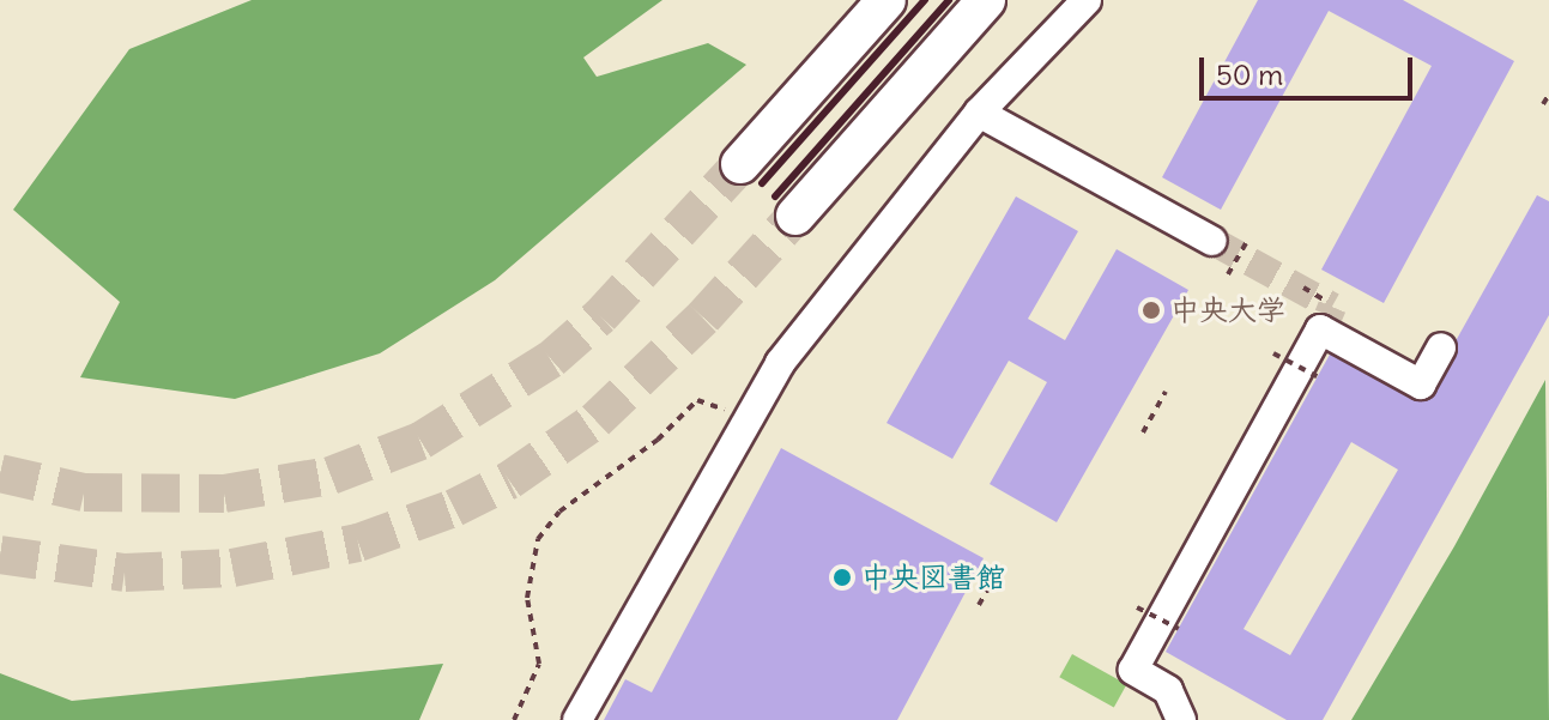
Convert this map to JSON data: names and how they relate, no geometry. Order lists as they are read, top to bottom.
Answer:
{
  "places": ["中央大学", "中央図書館"],
  "scale_bar": "50 m"
}
